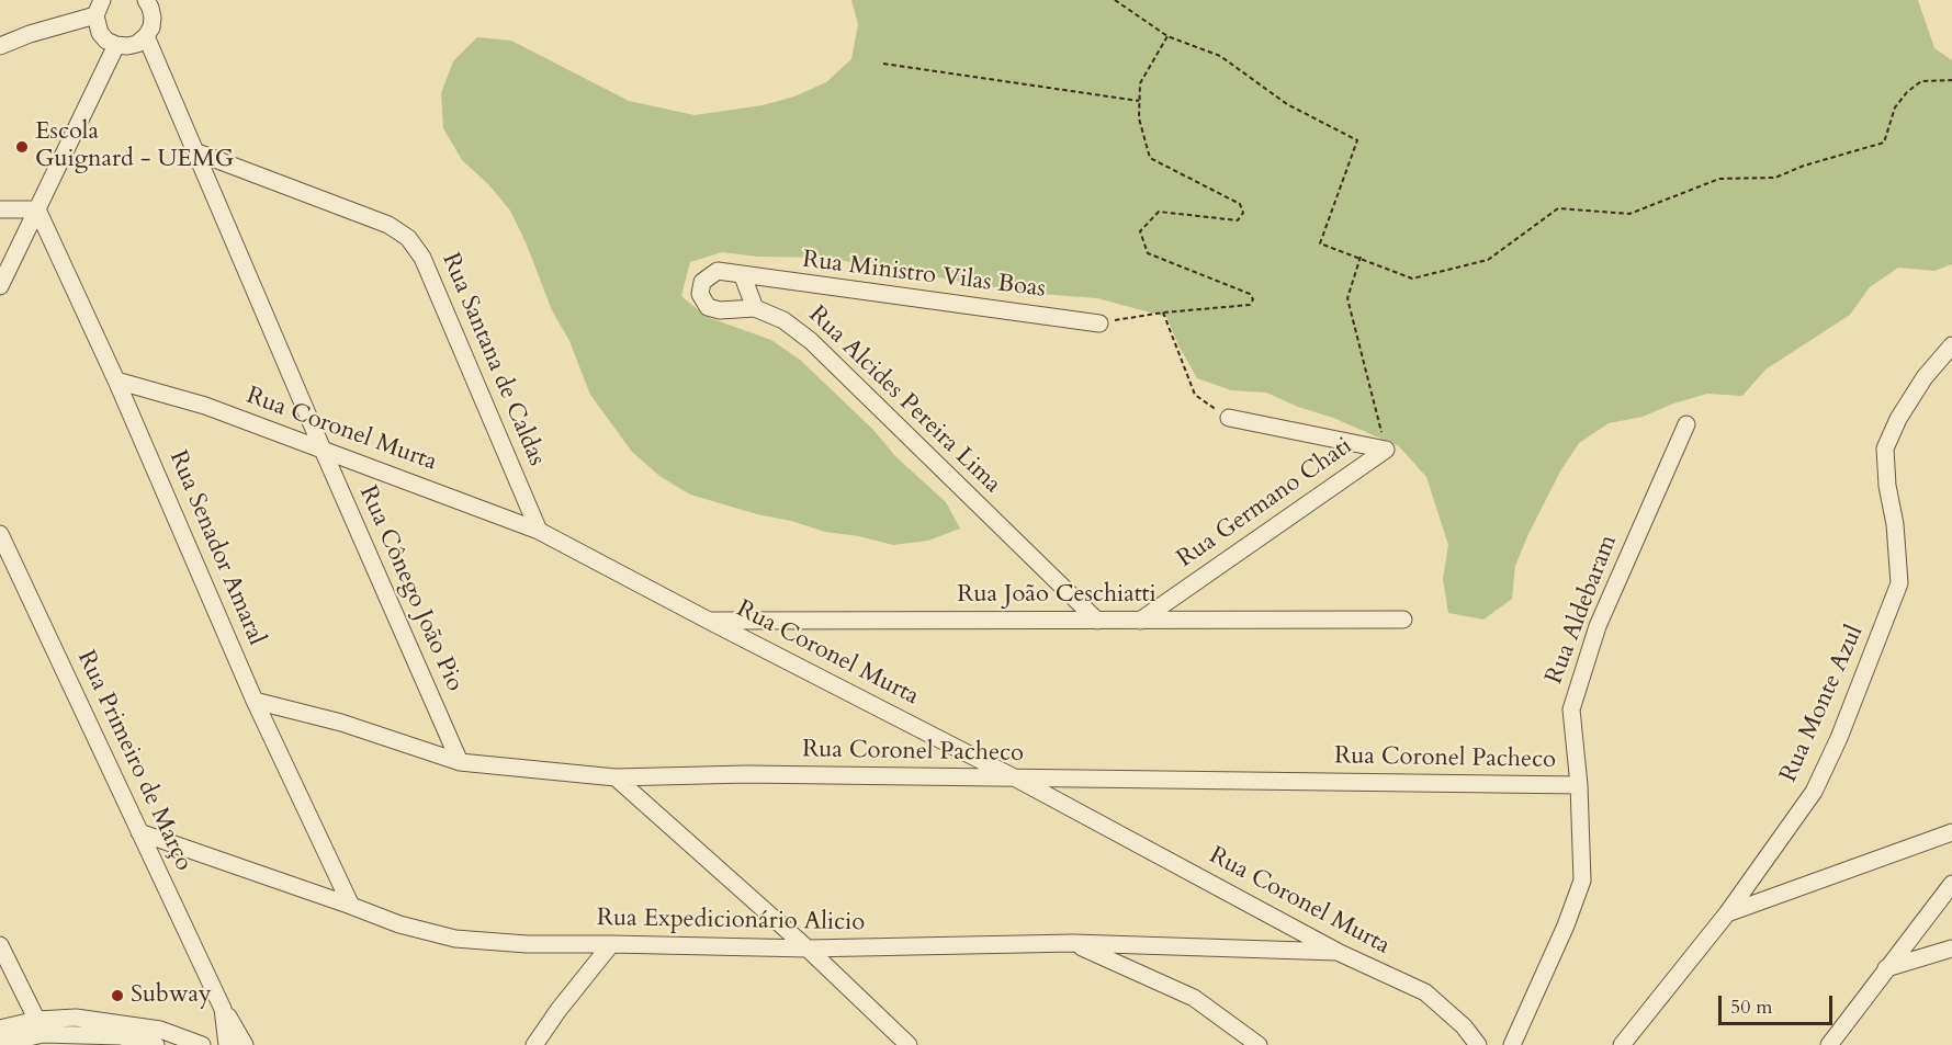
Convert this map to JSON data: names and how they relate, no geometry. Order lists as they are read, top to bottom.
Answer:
{
  "streets": {
    "street": [
      "Rua Ministro Vilas Boas",
      "Rua Santana de Caldas",
      "Rua Alcides Pereira Lima",
      "Rua Coronel Murta",
      "Rua Germano Chati",
      "Rua Senador Amaral",
      "Rua Cônego João Pio",
      "Rua João Ceschiatti",
      "Rua Aldebaram",
      "Rua Monte Azul",
      "Rua Coronel Pacheco",
      "Rua Primeiro de Março",
      "Rua Expedicionário Alicio"
    ]
  },
  "crossings": [
    ["Rua Ministro Vilas Boas", "Rua Alcides Pereira Lima"],
    ["Rua Santana de Caldas", "Rua Coronel Murta"],
    ["Rua Santana de Caldas", "Rua Cônego João Pio"],
    ["Rua Alcides Pereira Lima", "Rua João Ceschiatti"],
    ["Rua Coronel Murta", "Rua Senador Amaral"],
    ["Rua Coronel Murta", "Rua Cônego João Pio"],
    ["Rua Coronel Murta", "Rua João Ceschiatti"],
    ["Rua Coronel Murta", "Rua Coronel Pacheco"],
    ["Rua Coronel Murta", "Rua Expedicionário Alicio"],
    ["Rua Germano Chati", "Rua João Ceschiatti"],
    ["Rua Senador Amaral", "Rua Coronel Pacheco"],
    ["Rua Senador Amaral", "Rua Expedicionário Alicio"],
    ["Rua Cônego João Pio", "Rua Coronel Pacheco"],
    ["Rua Aldebaram", "Rua Coronel Pacheco"],
    ["Rua Primeiro de Março", "Rua Expedicionário Alicio"]
  ],
  "places": ["Escola Guignard - UEMG", "Subway"],
  "scale_bar": "50 m"
}
